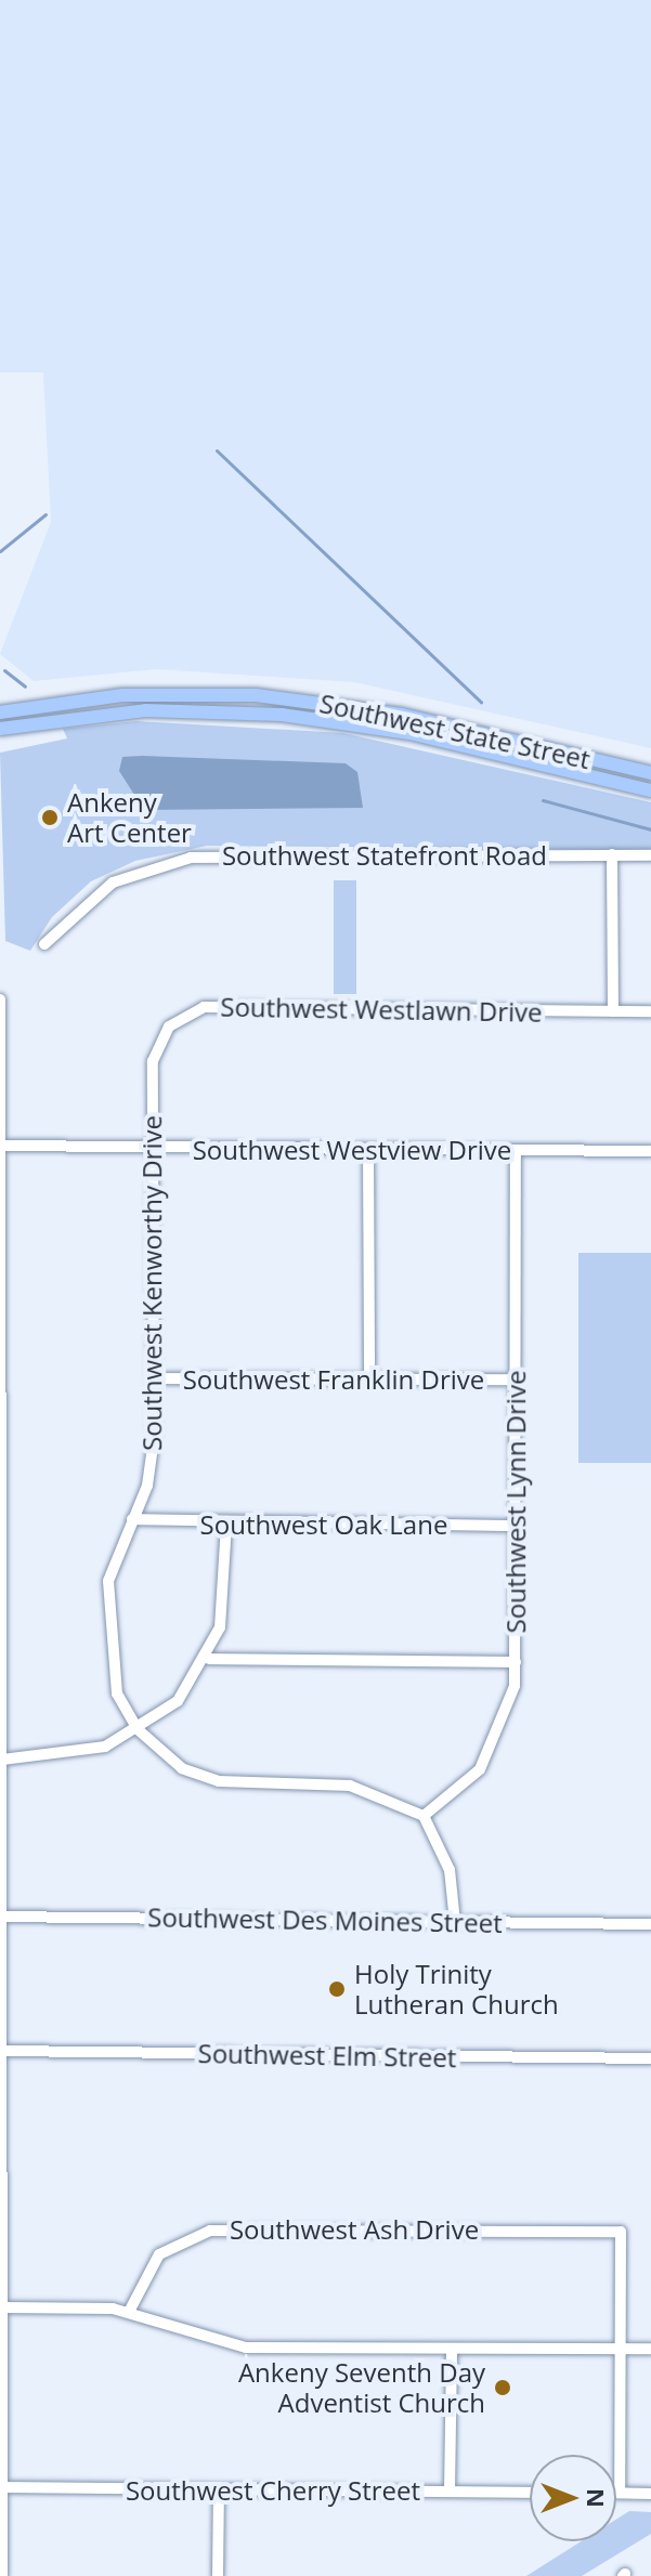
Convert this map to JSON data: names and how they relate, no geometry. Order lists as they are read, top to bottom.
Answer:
{
  "streets": {
    "main road": ["Southwest State Street"],
    "street": [
      "Southwest Statefront Road",
      "Southwest Westlawn Drive",
      "Southwest Westview Drive",
      "Southwest Kenworthy Drive",
      "Southwest Franklin Drive",
      "Southwest Lynn Drive",
      "Southwest Oak Lane",
      "Southwest Des Moines Street",
      "Southwest Elm Street",
      "Southwest Ash Drive",
      "Southwest Cherry Street"
    ]
  },
  "crossings": [
    ["Southwest Westlawn Drive", "Southwest Kenworthy Drive"],
    ["Southwest Westview Drive", "Southwest Kenworthy Drive"],
    ["Southwest Westview Drive", "Southwest Lynn Drive"],
    ["Southwest Kenworthy Drive", "Southwest Franklin Drive"],
    ["Southwest Kenworthy Drive", "Southwest Lynn Drive"],
    ["Southwest Kenworthy Drive", "Southwest Oak Lane"],
    ["Southwest Franklin Drive", "Southwest Lynn Drive"],
    ["Southwest Lynn Drive", "Southwest Oak Lane"]
  ],
  "places": ["Ankeny Art Center", "Holy Trinity Lutheran Church", "Ankeny Seventh Day Adventist Church"],
  "north": "right"
}
